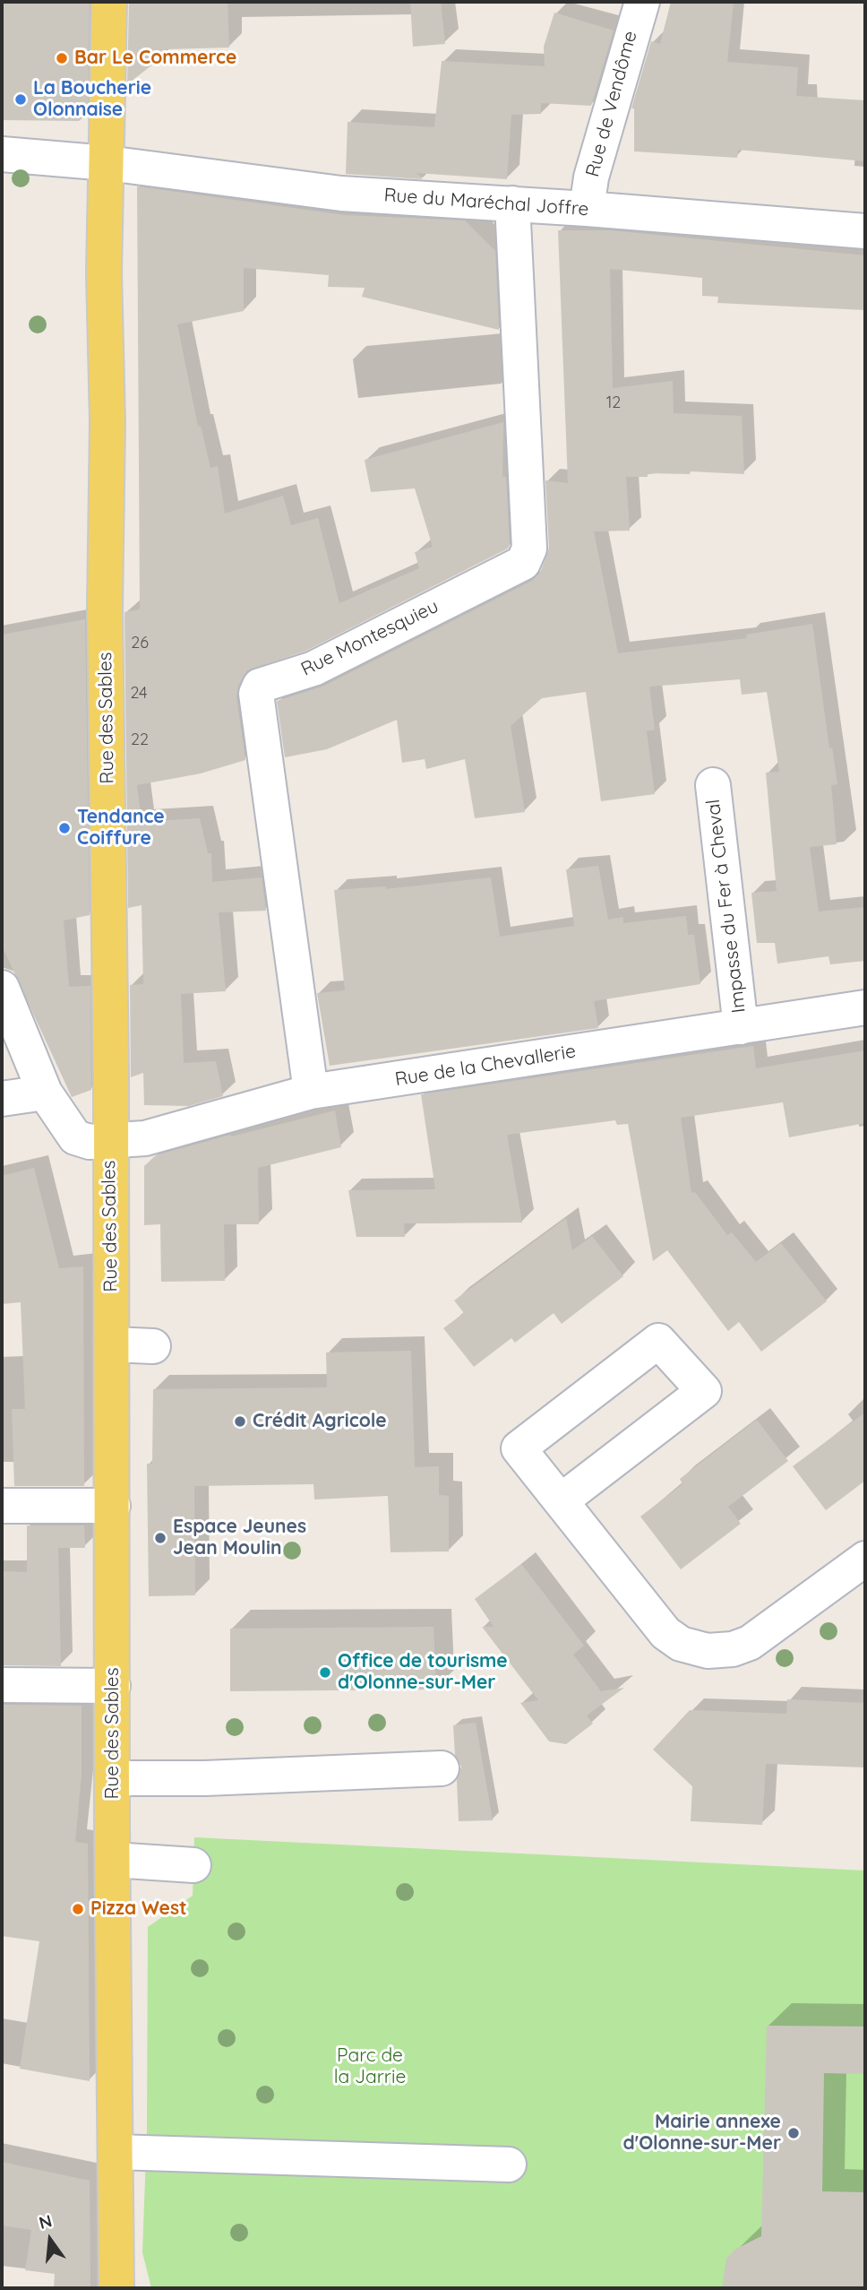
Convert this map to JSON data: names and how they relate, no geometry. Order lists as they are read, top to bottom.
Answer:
{
  "streets": {
    "main road": ["Rue des Sables"],
    "street": [
      "Rue de Vendôme",
      "Rue du Maréchal Joffre",
      "Rue Montesquieu",
      "Impasse du Fer à Cheval",
      "Rue de la Chevallerie"
    ]
  },
  "crossings": [
    ["Rue de Vendôme", "Rue du Maréchal Joffre"],
    ["Rue du Maréchal Joffre", "Rue Montesquieu"],
    ["Rue du Maréchal Joffre", "Rue des Sables"],
    ["Rue Montesquieu", "Rue de la Chevallerie"],
    ["Rue des Sables", "Rue de la Chevallerie"],
    ["Impasse du Fer à Cheval", "Rue de la Chevallerie"]
  ],
  "parks": ["Parc de la Jarrie"],
  "places": [
    "Bar Le Commerce",
    "La Boucherie Olonnaise",
    "Tendance Coiffure",
    "Crédit Agricole",
    "Espace Jeunes Jean Moulin",
    "Office de tourisme d'Olonne-sur-Mer",
    "Pizza West",
    "Mairie annexe d'Olonne-sur-Mer"
  ],
  "house_numbers": [
    "12",
    "26",
    "24",
    "22"
  ],
  "north": "top"
}
